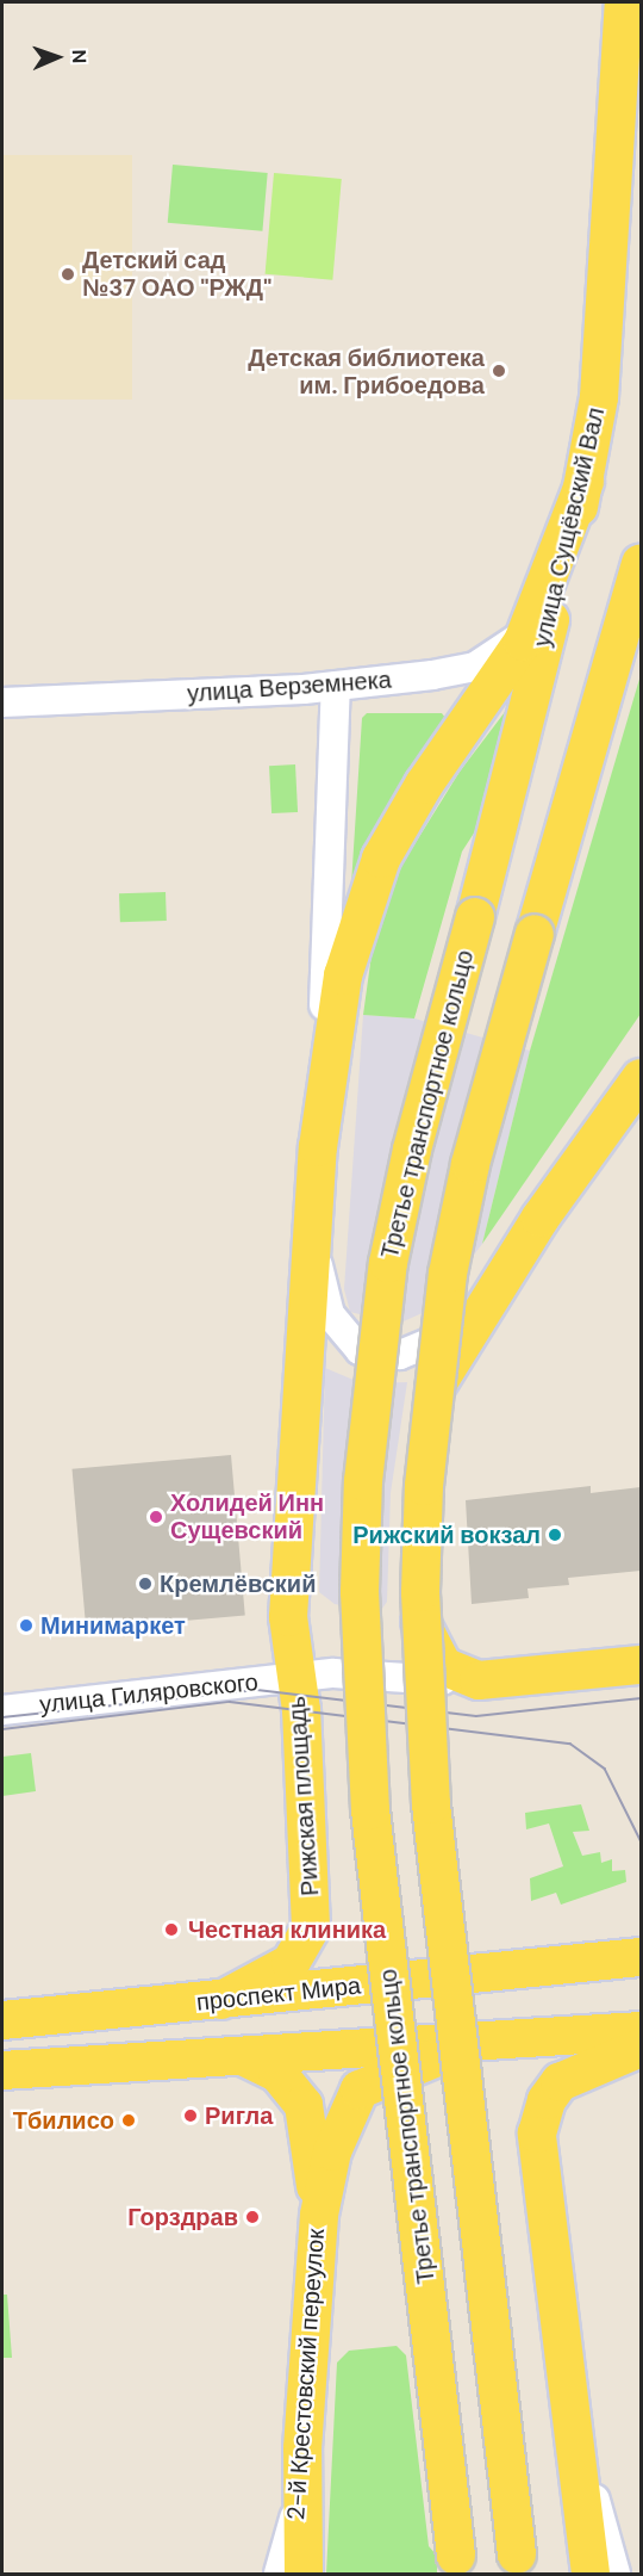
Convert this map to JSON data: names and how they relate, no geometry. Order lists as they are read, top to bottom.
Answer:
{
  "streets": {
    "main road": [
      "улица Сущёвский Вал",
      "Третье транспортное кольцо",
      "Рижская площадь",
      "проспект Мира",
      "2-й Крестовский переулок"
    ],
    "street": ["улица Верземнека", "улица Гиляровского"]
  },
  "crossings": [
    ["улица Сущёвский Вал", "Третье транспортное кольцо"],
    ["улица Гиляровского", "Рижская площадь"],
    ["Рижская площадь", "проспект Мира"]
  ],
  "places": [
    "Детский сад №37 ОАО \"РЖД\"",
    "Детская библиотека им. Грибоедова",
    "Холидей Инн Сущевский",
    "Рижский вокзал",
    "Кремлёвский",
    "Минимаркет",
    "Честная клиника",
    "Ригла",
    "Тбилисо",
    "Горздрав"
  ],
  "north": "right"
}
